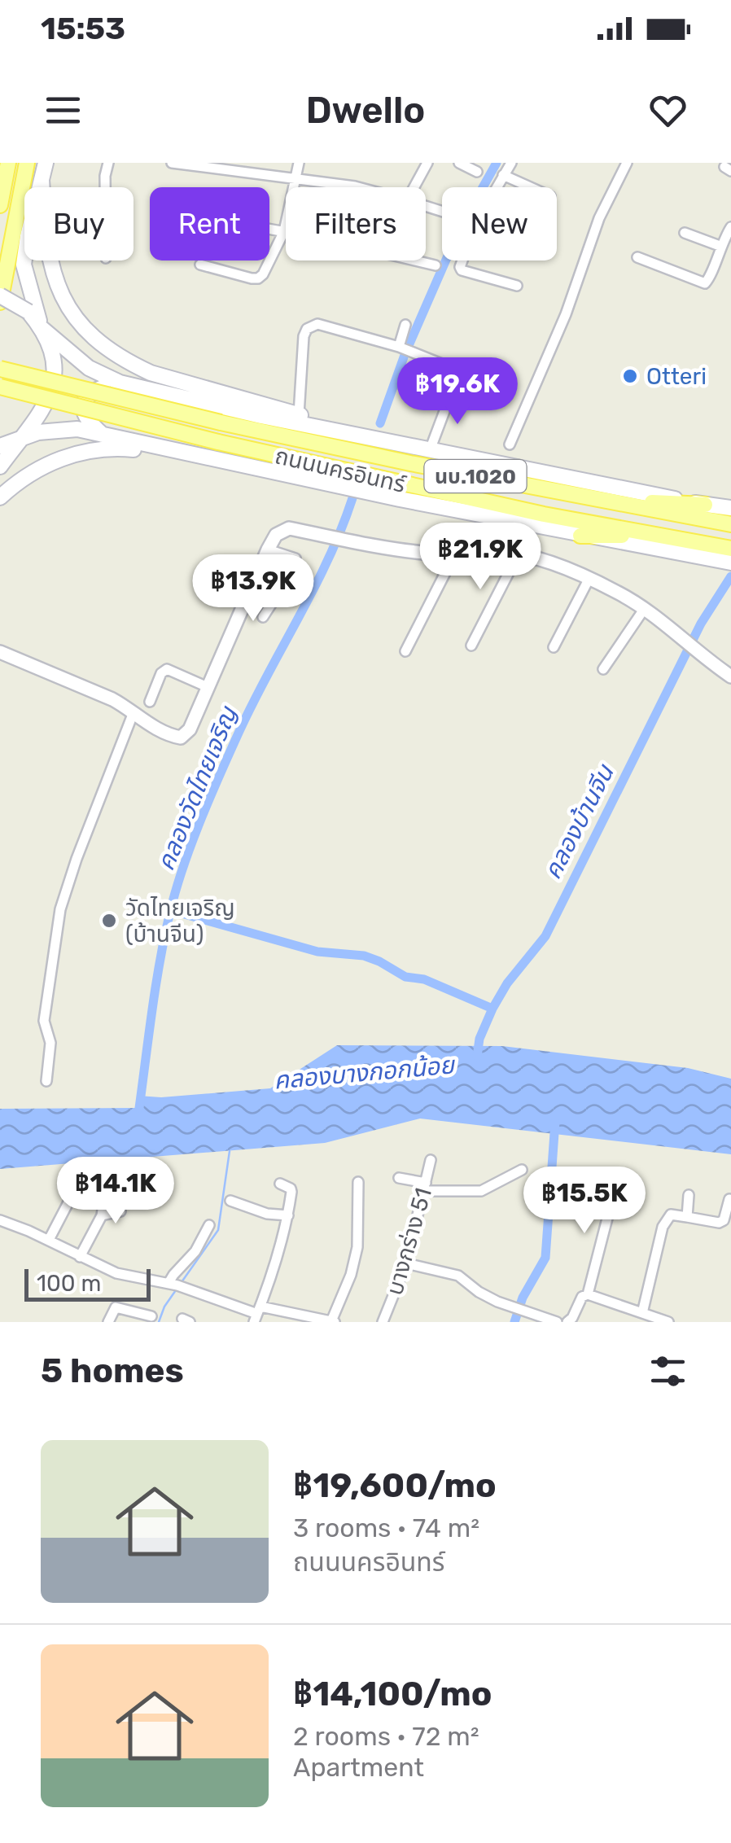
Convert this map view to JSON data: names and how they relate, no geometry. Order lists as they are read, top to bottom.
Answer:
{
  "streets": {
    "main road": ["ถนนนครอินทร์", "นบ.1020"],
    "street": ["บางกร่าง 51"]
  },
  "water": ["คลองวัดไทยเจริญ", "คลองบ้านจีน", "คลองบางกอกน้อย"],
  "places": ["Otteri", "วัดไทยเจริญ (บ้านจีน)"],
  "scale_bar": "100 m",
  "page": {
    "status": "15:53",
    "header": "Dwello",
    "chip": [
      "Buy",
      "Rent",
      "Filters",
      "New"
    ],
    "price": [
      "฿19.6K",
      "฿21.9K",
      "฿13.9K",
      "฿14.1K",
      "฿15.5K"
    ],
    "scale": "100 m",
    "heading": "5 homes",
    "list": [
      {
        "name": "฿19,600/mo",
        "note": "3 rooms · 74 m² · ถนนนครอินทร์"
      },
      {
        "name": "฿14,100/mo",
        "note": "2 rooms · 72 m² · Apartment"
      }
    ]
  }
}
